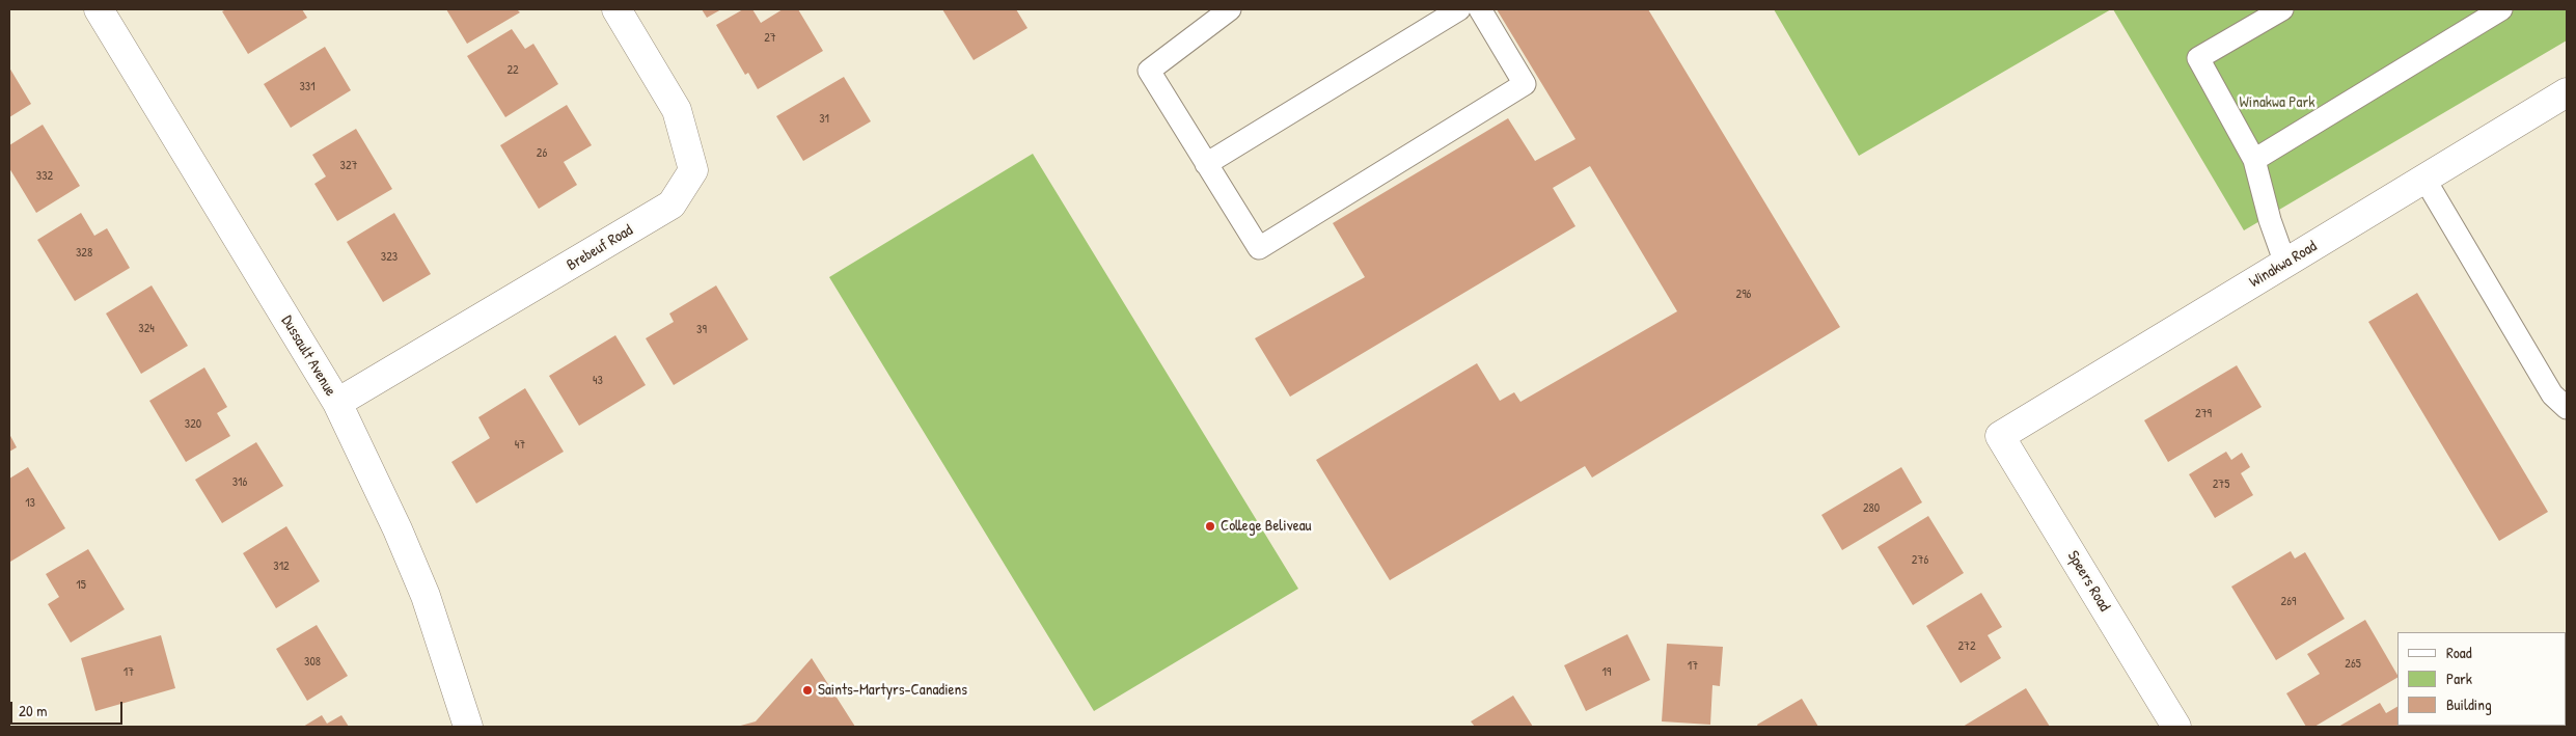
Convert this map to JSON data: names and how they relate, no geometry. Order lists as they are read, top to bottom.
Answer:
{
  "streets": {
    "street": [
      "Brebeuf Road",
      "Winakwa Road",
      "Dussault Avenue",
      "Speers Road"
    ]
  },
  "crossings": [
    ["Brebeuf Road", "Dussault Avenue"],
    ["Winakwa Road", "Speers Road"]
  ],
  "parks": ["Winakwa Park"],
  "places": ["College Beliveau", "Saints-Martyrs-Canadiens"],
  "house_numbers": [
    "27",
    "22",
    "331",
    "31",
    "26",
    "327",
    "332",
    "328",
    "323",
    "296",
    "324",
    "39",
    "43",
    "279",
    "320",
    "47",
    "316",
    "275",
    "13",
    "280",
    "276",
    "312",
    "15",
    "269",
    "272",
    "308",
    "265",
    "17",
    "17",
    "19"
  ],
  "legend": ["Road", "Park", "Building"],
  "scale_bar": "20 m"
}
